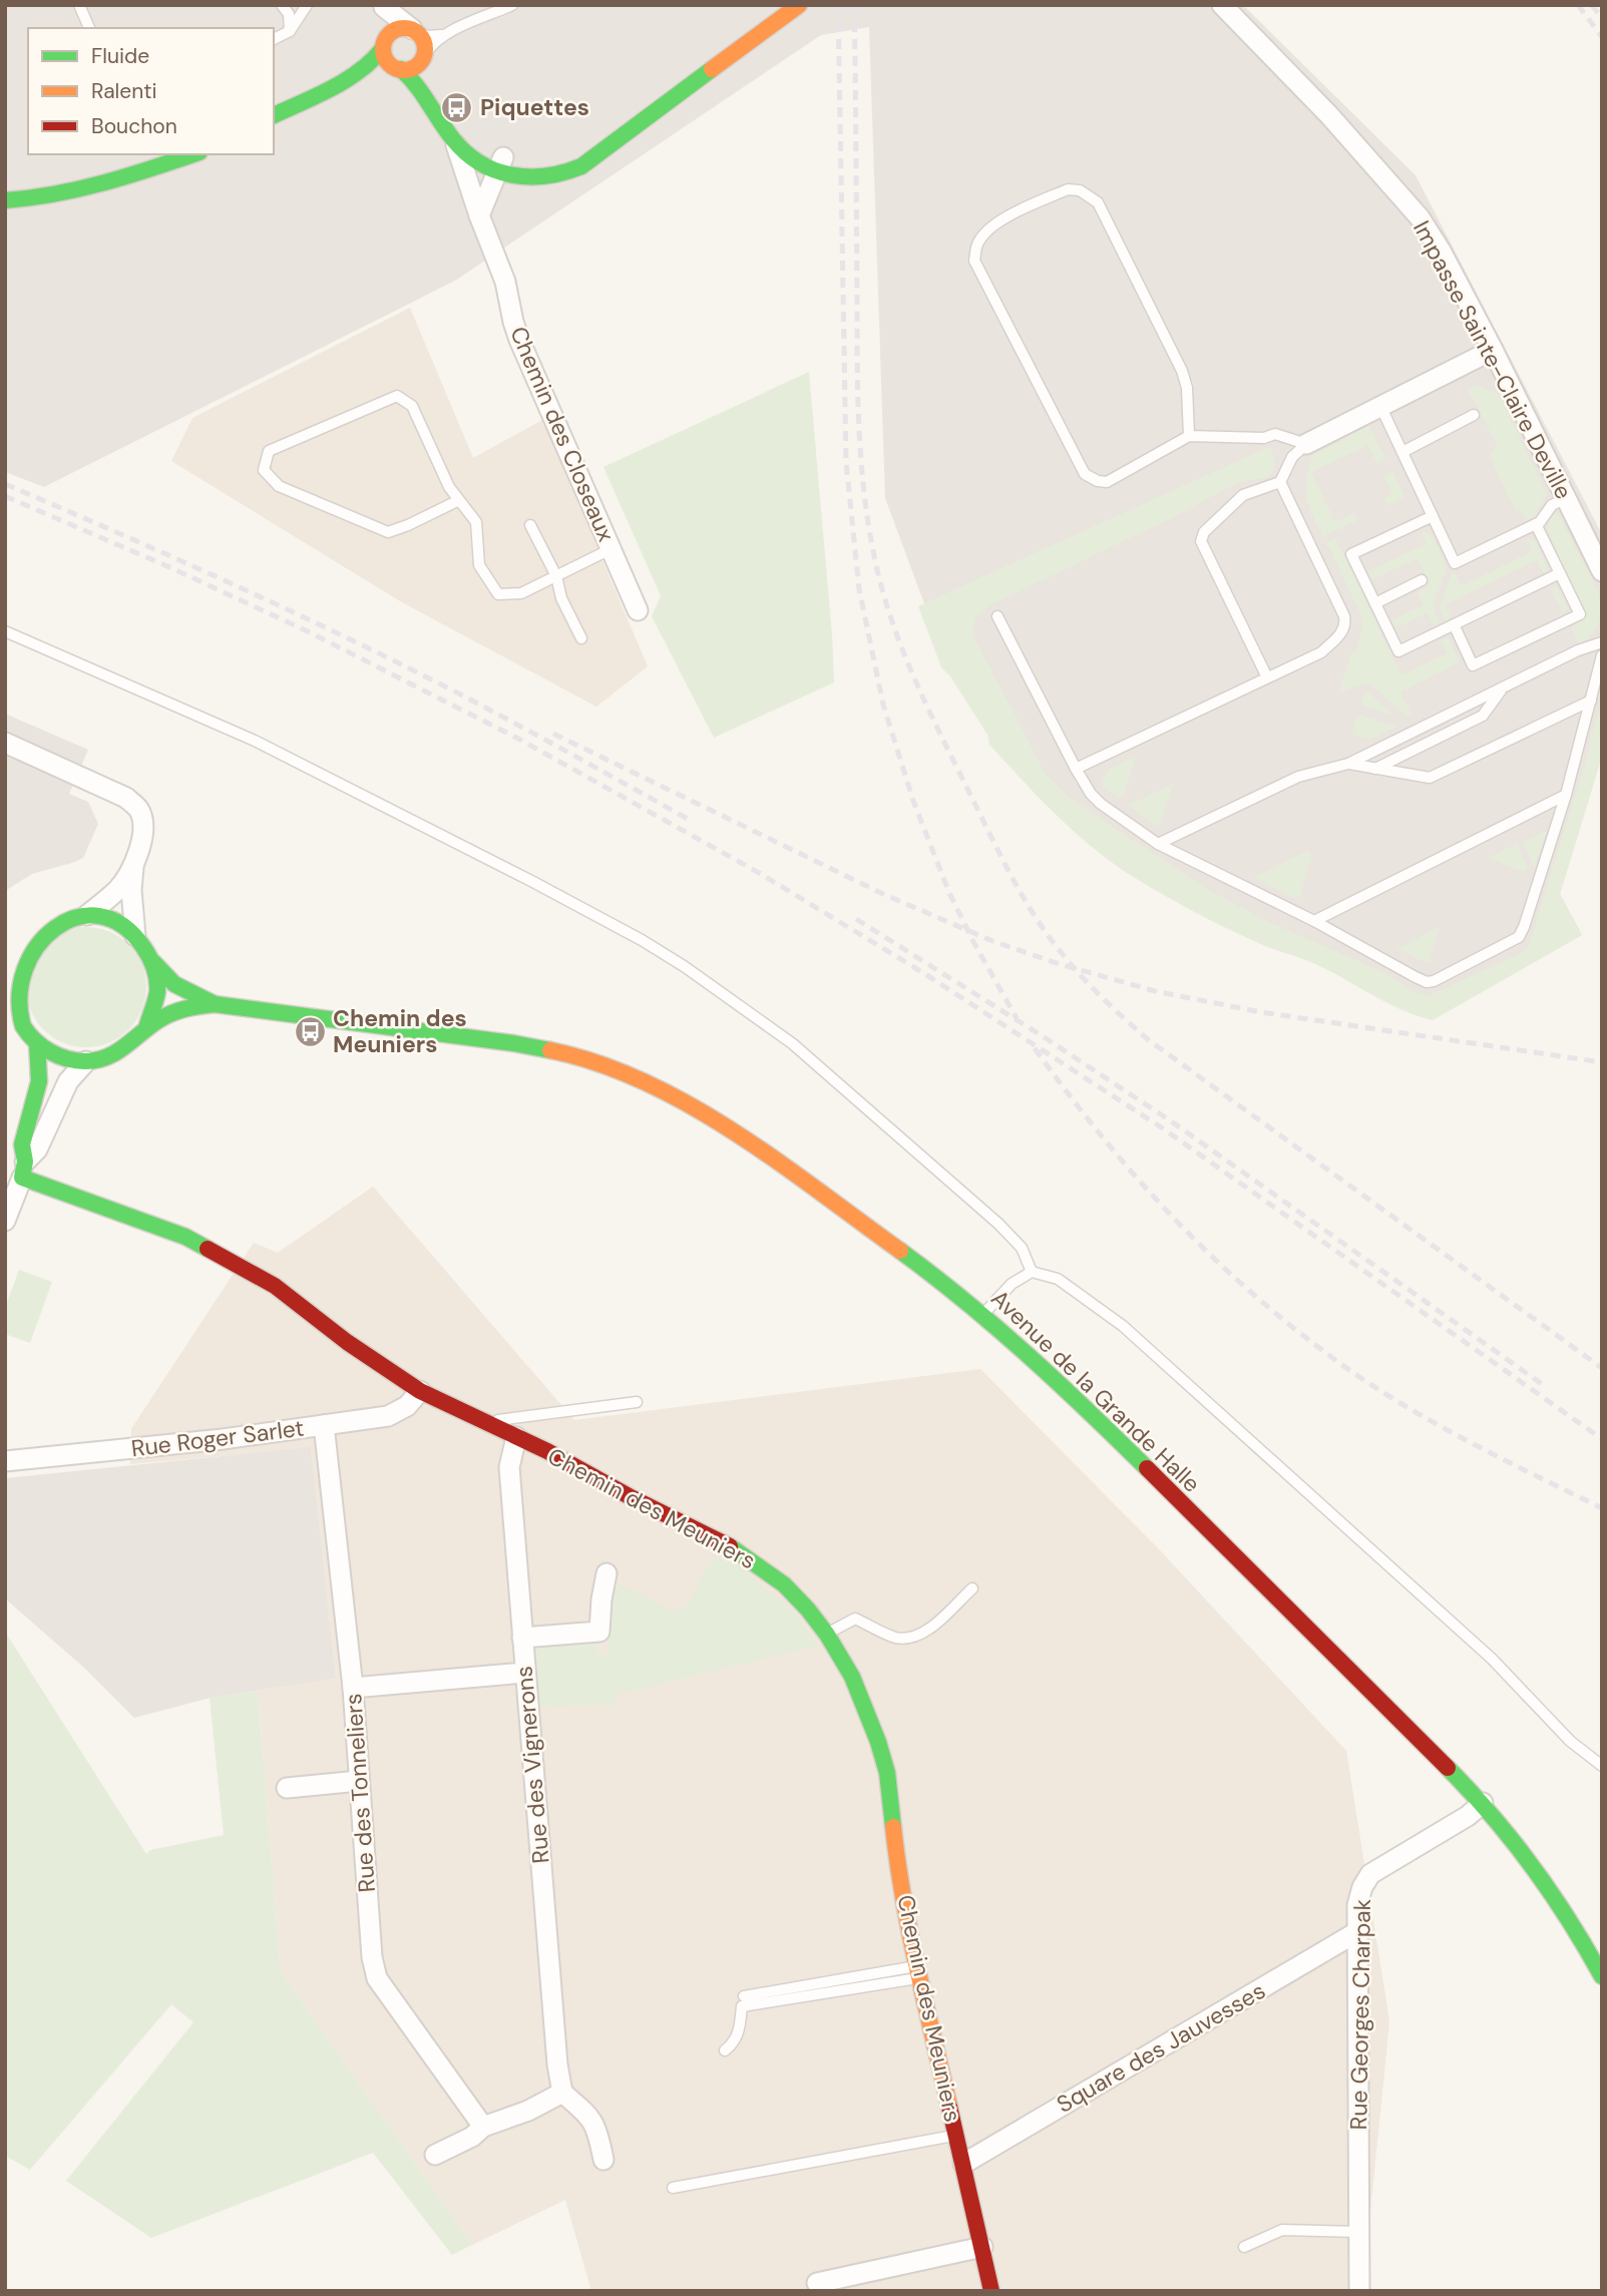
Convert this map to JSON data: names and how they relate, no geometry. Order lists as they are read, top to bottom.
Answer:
{
  "streets": {
    "street": [
      "Impasse Sainte-Claire Deville",
      "Chemin des Closeaux",
      "Avenue de la Grande Halle",
      "Rue Roger Sarlet",
      "Chemin des Meuniers",
      "Rue des Vignerons",
      "Rue des Tonneliers",
      "Rue Georges Charpak",
      "Square des Jauvesses"
    ]
  },
  "crossings": [
    ["Avenue de la Grande Halle", "Rue Georges Charpak"],
    ["Rue Roger Sarlet", "Chemin des Meuniers"],
    ["Rue Roger Sarlet", "Rue des Tonneliers"],
    ["Chemin des Meuniers", "Rue des Vignerons"],
    ["Chemin des Meuniers", "Square des Jauvesses"],
    ["Rue Georges Charpak", "Square des Jauvesses"]
  ],
  "places": {
    "bus stop": ["Piquettes", "Chemin des Meuniers"]
  },
  "legend": ["Fluide", "Ralenti", "Bouchon"]
}
